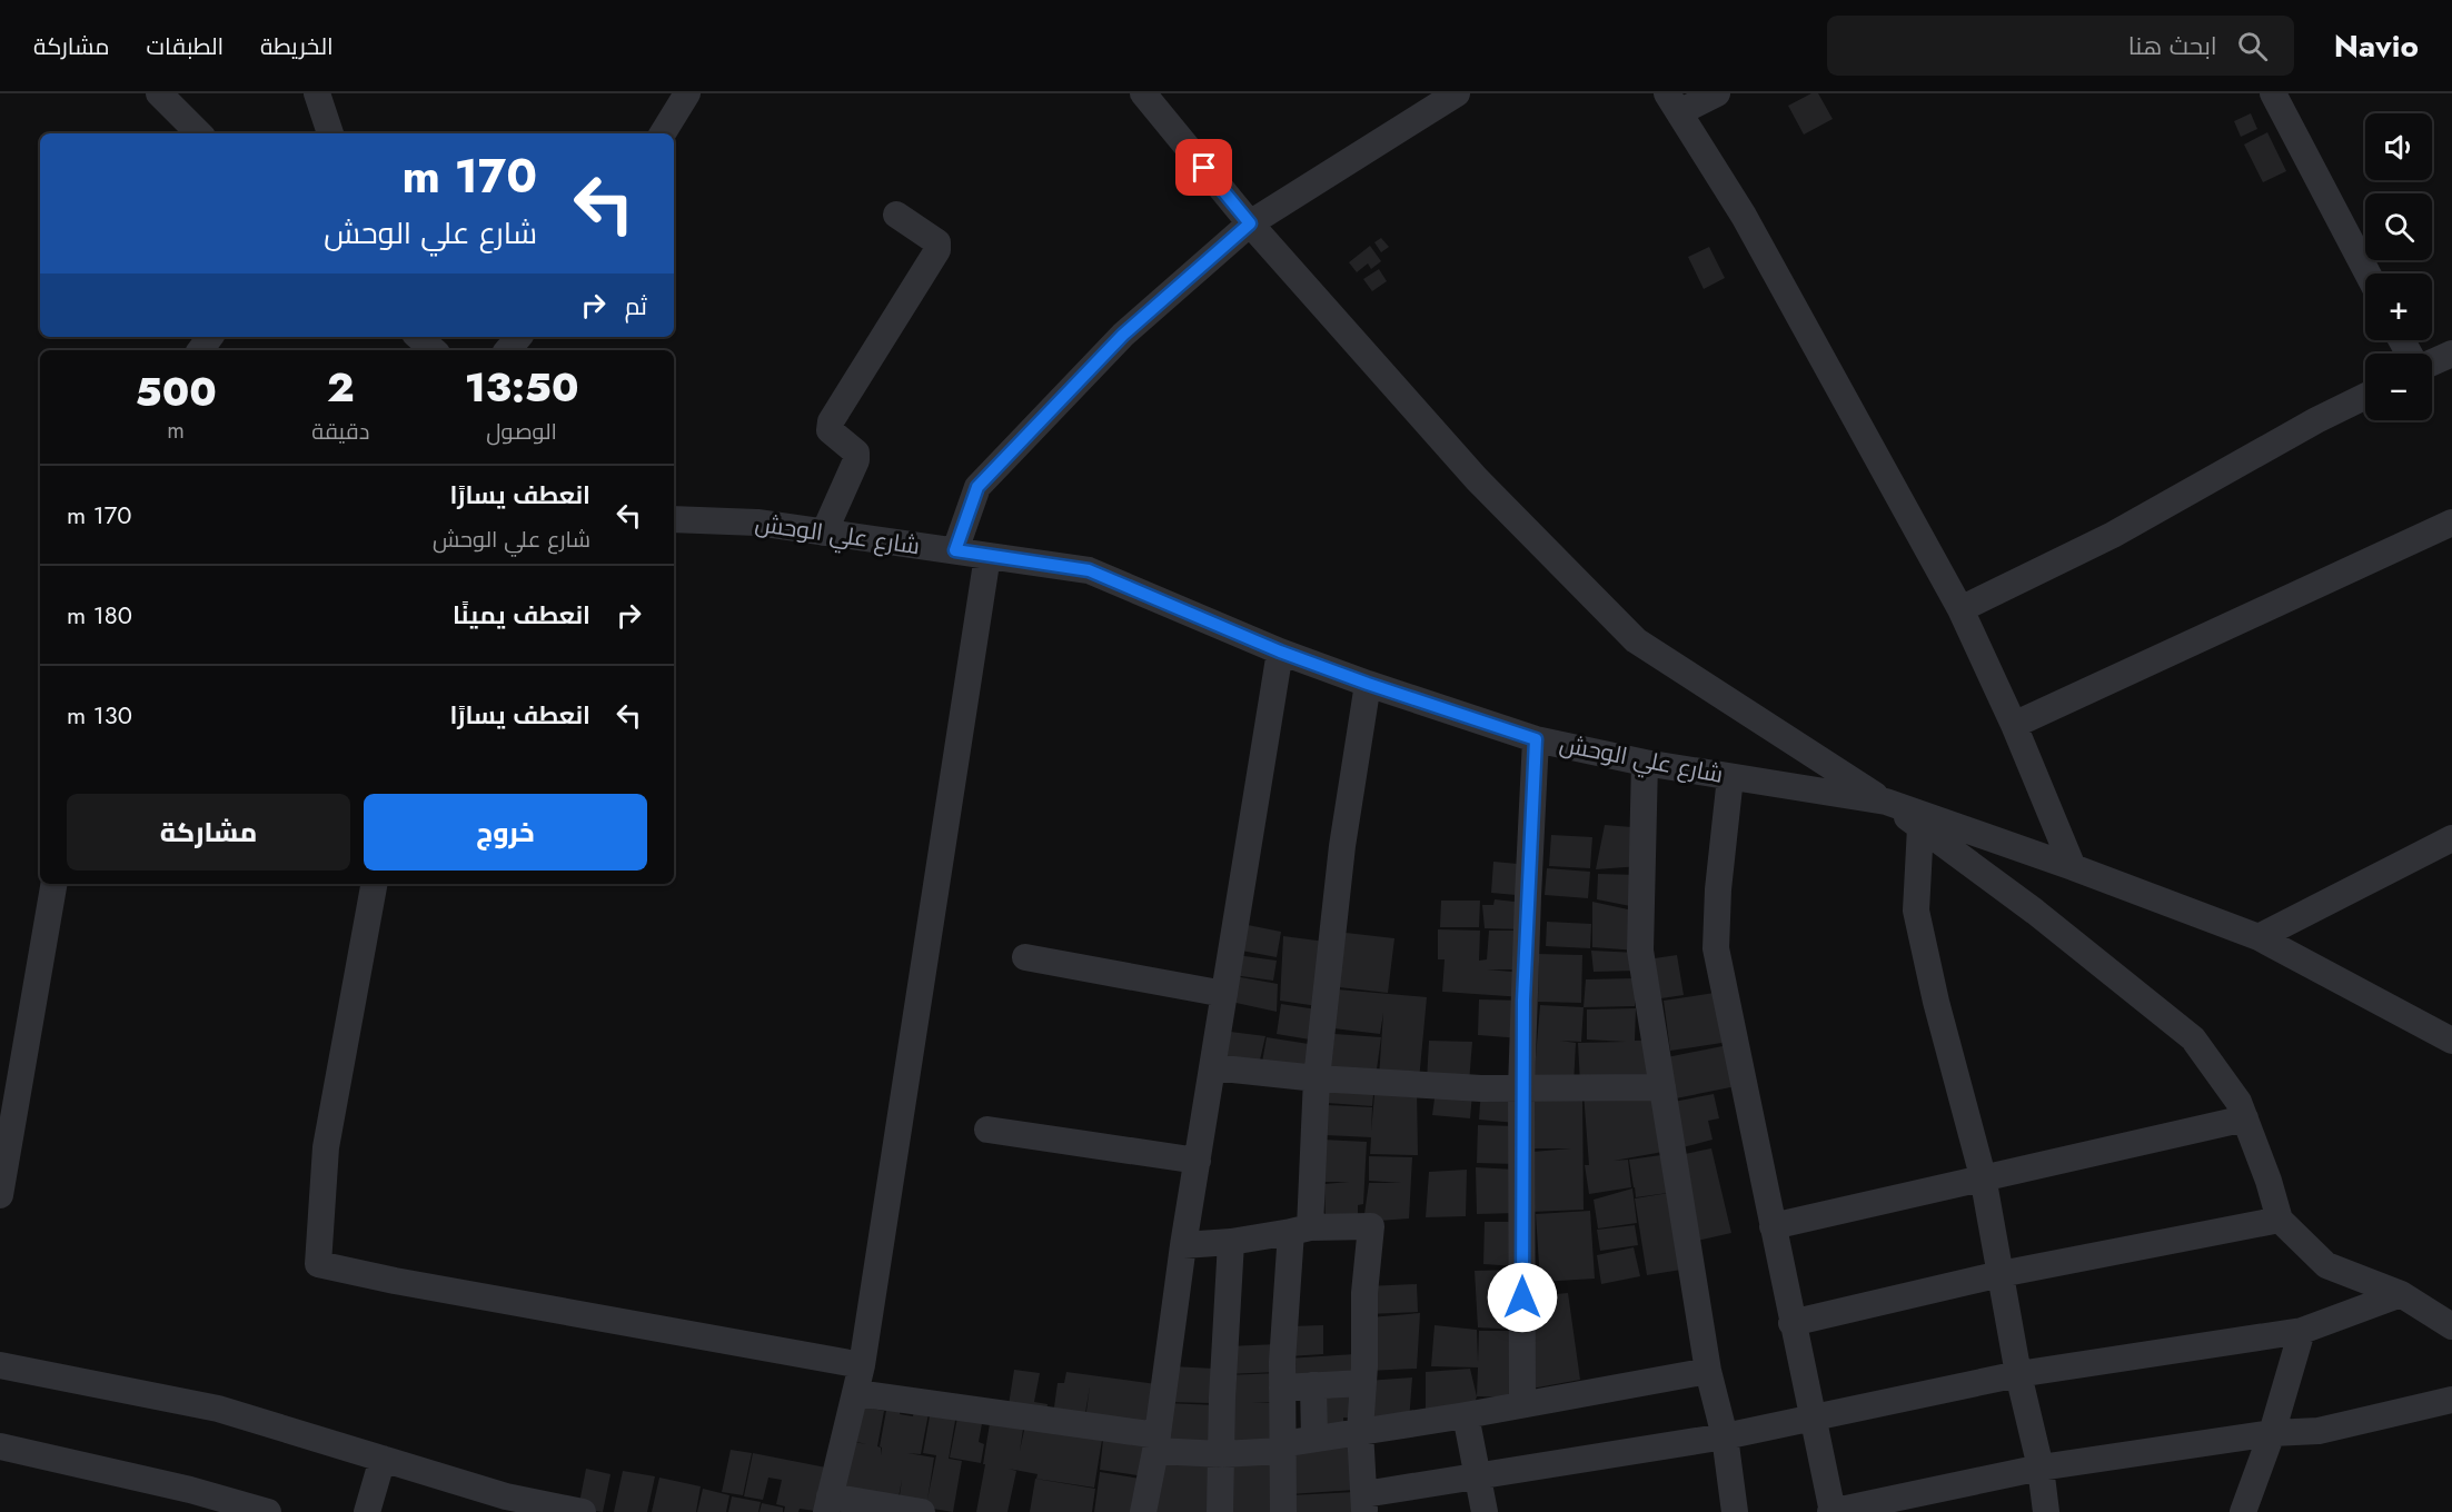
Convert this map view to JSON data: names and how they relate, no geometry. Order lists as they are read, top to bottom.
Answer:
{
  "streets": {
    "street": ["شارع علي الوحش"]
  },
  "page": {
    "header": "Navio",
    "search": "ابحث هنا",
    "nav": ["الخريطة", "الطبقات", "مشاركة"],
    "map_buttons": ["+", "−"],
    "turn": ["170 m", "شارع علي الوحش"],
    "then": "ثم",
    "eta": [
      "13:50",
      "الوصول",
      "2",
      "دقيقة",
      "500",
      "m"
    ],
    "list": [
      {
        "name": "انعطف يسارًا",
        "note": "شارع علي الوحش",
        "value": "170 m"
      },
      {
        "name": "انعطف يمينًا",
        "value": "180 m"
      },
      {
        "name": "انعطف يسارًا",
        "value": "130 m"
      }
    ],
    "buttons": ["خروج", "مشاركة"]
  }
}
